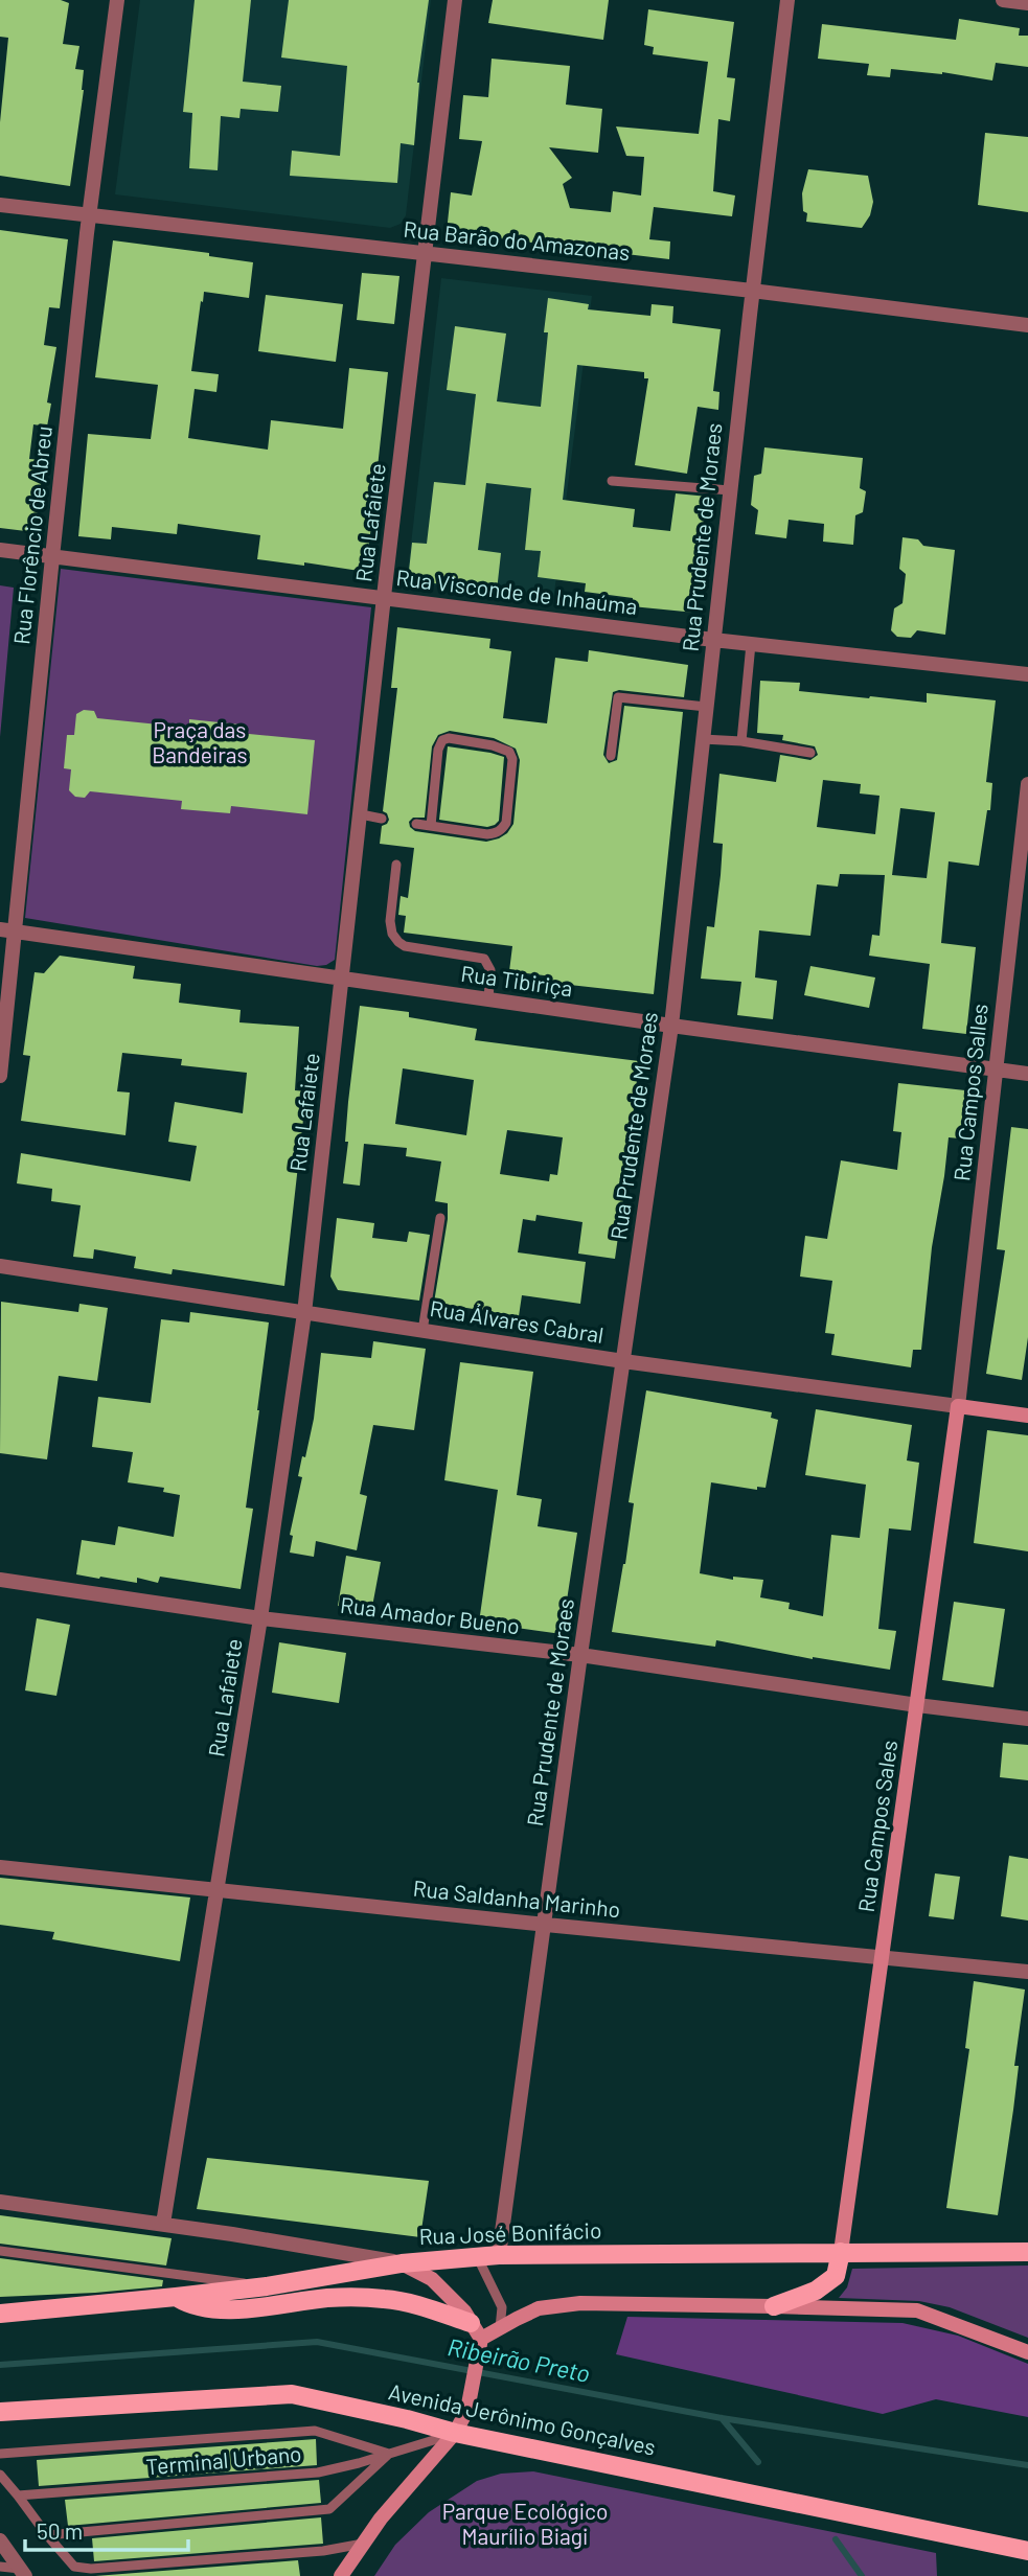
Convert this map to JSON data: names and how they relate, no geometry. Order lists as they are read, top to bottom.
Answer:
{
  "streets": {
    "main road": [
      "Rua Álvares Cabral",
      "Rua Campos Sales",
      "Rua José Bonifácio",
      "Avenida Jerônimo Gonçalves"
    ],
    "street": [
      "Rua Barão do Amazonas",
      "Rua Lafaiete",
      "Rua Florêncio de Abreu",
      "Rua Prudente de Moraes",
      "Rua Visconde de Inhaúma",
      "Rua Tibiriça",
      "Rua Campos Salles",
      "Rua Amador Bueno",
      "Rua Saldanha Marinho"
    ],
    "lane": ["Terminal Urbano"]
  },
  "crossings": [
    ["Rua Barão do Amazonas", "Rua Lafaiete"],
    ["Rua Barão do Amazonas", "Rua Florêncio de Abreu"],
    ["Rua Barão do Amazonas", "Rua Prudente de Moraes"],
    ["Rua Lafaiete", "Rua Visconde de Inhaúma"],
    ["Rua Lafaiete", "Rua Tibiriça"],
    ["Rua Lafaiete", "Rua Álvares Cabral"],
    ["Rua Lafaiete", "Rua Amador Bueno"],
    ["Rua Lafaiete", "Rua Saldanha Marinho"],
    ["Rua Lafaiete", "Rua José Bonifácio"],
    ["Rua Florêncio de Abreu", "Rua Visconde de Inhaúma"],
    ["Rua Florêncio de Abreu", "Rua Tibiriça"],
    ["Rua Prudente de Moraes", "Rua Visconde de Inhaúma"],
    ["Rua Prudente de Moraes", "Rua Tibiriça"],
    ["Rua Prudente de Moraes", "Rua Álvares Cabral"],
    ["Rua Prudente de Moraes", "Rua Amador Bueno"],
    ["Rua Prudente de Moraes", "Rua Saldanha Marinho"],
    ["Rua Prudente de Moraes", "Rua José Bonifácio"],
    ["Rua Tibiriça", "Rua Campos Salles"],
    ["Rua Campos Salles", "Rua Álvares Cabral"],
    ["Rua Campos Salles", "Rua Campos Sales"],
    ["Rua Álvares Cabral", "Rua Campos Sales"],
    ["Rua Amador Bueno", "Rua Campos Sales"],
    ["Rua Campos Sales", "Rua Saldanha Marinho"],
    ["Rua Campos Sales", "Rua José Bonifácio"],
    ["Avenida Jerônimo Gonçalves", "Terminal Urbano"]
  ],
  "water": ["Ribeirão Preto"],
  "parks": ["Praça das Bandeiras", "Parque Ecológico Maurílio Biagi"],
  "scale_bar": "50 m"
}
